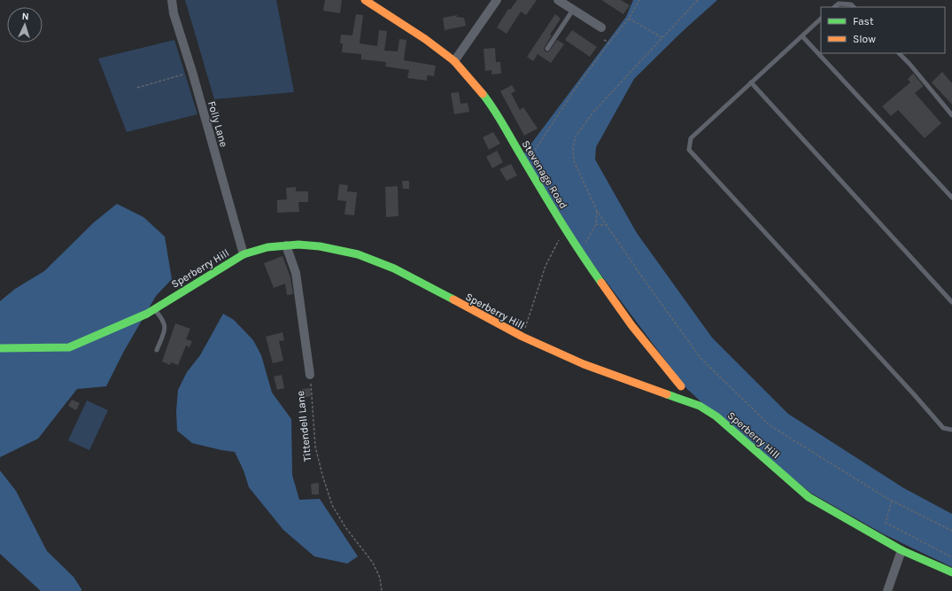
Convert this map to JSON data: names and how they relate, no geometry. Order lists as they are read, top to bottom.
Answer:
{
  "streets": {
    "street": ["Folly Lane", "Stevenage Road", "Sperberry Hill"],
    "path": ["Tittendell Lane"]
  },
  "crossings": [
    ["Folly Lane", "Sperberry Hill"]
  ],
  "legend": ["Fast", "Slow"],
  "north": "top"
}
